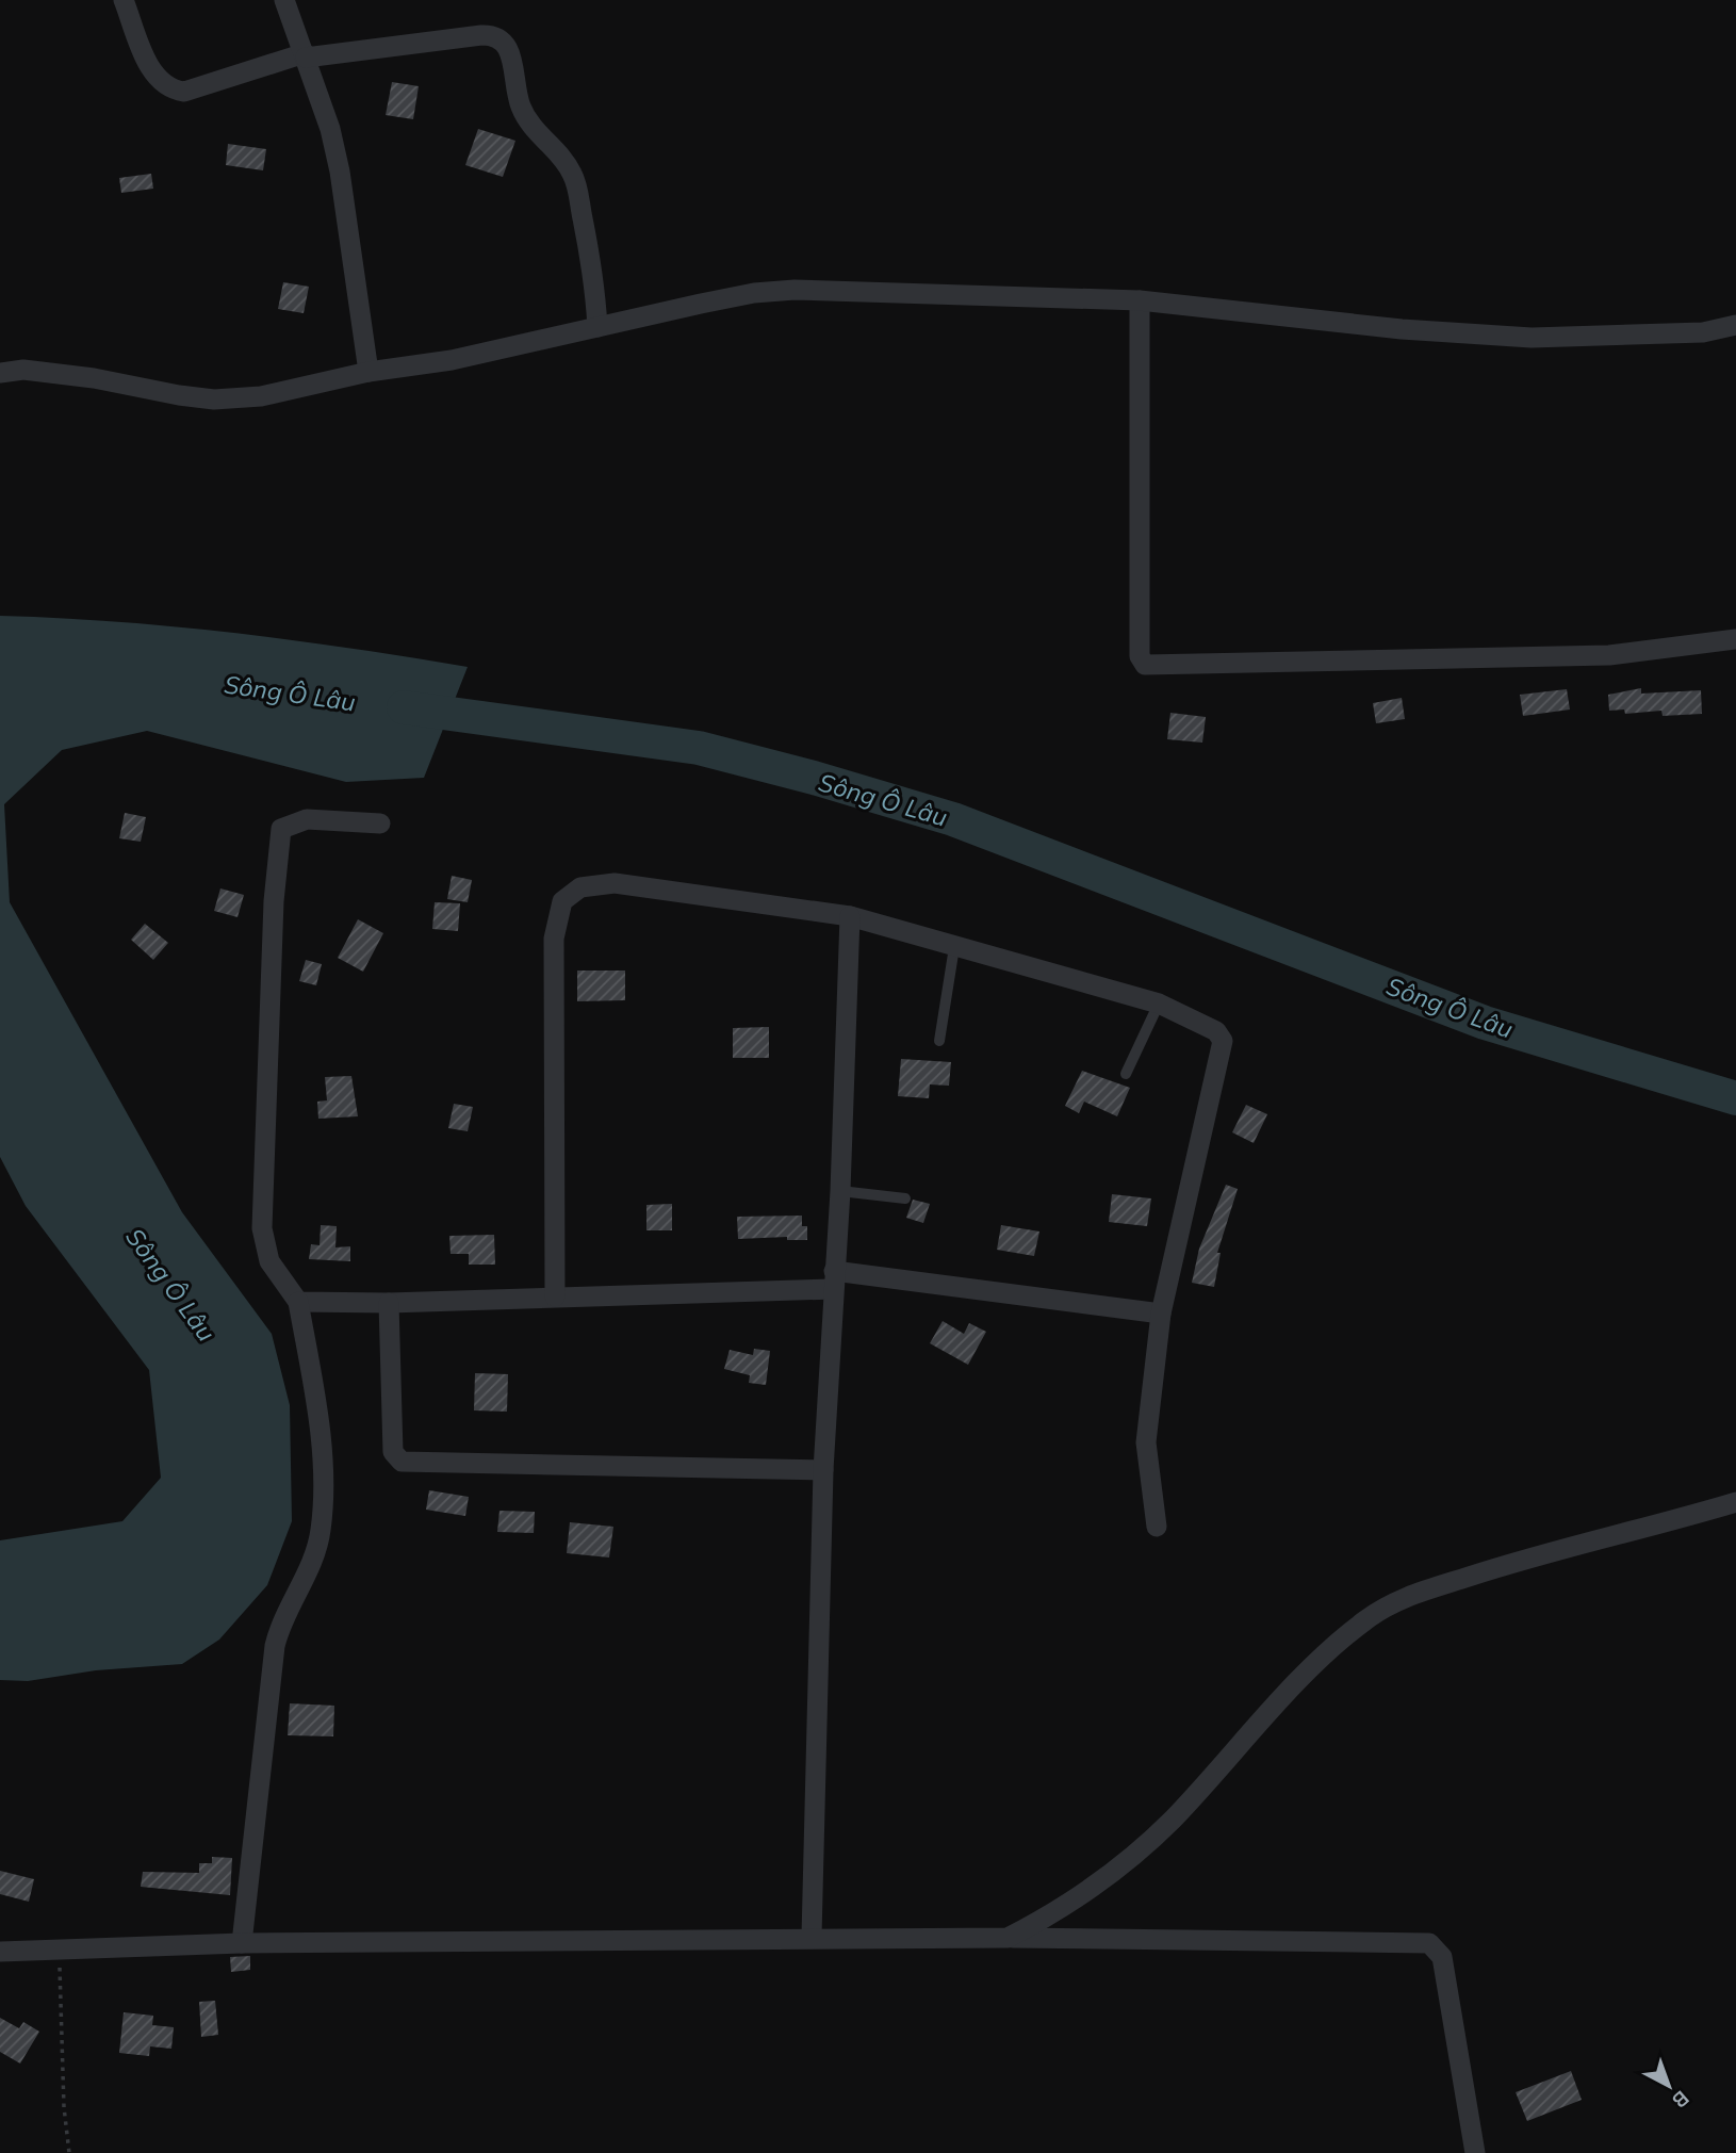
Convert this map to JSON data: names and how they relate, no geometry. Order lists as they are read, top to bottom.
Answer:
{
  "water": ["Sông Ô Lâu"],
  "north": "bottom right"
}
